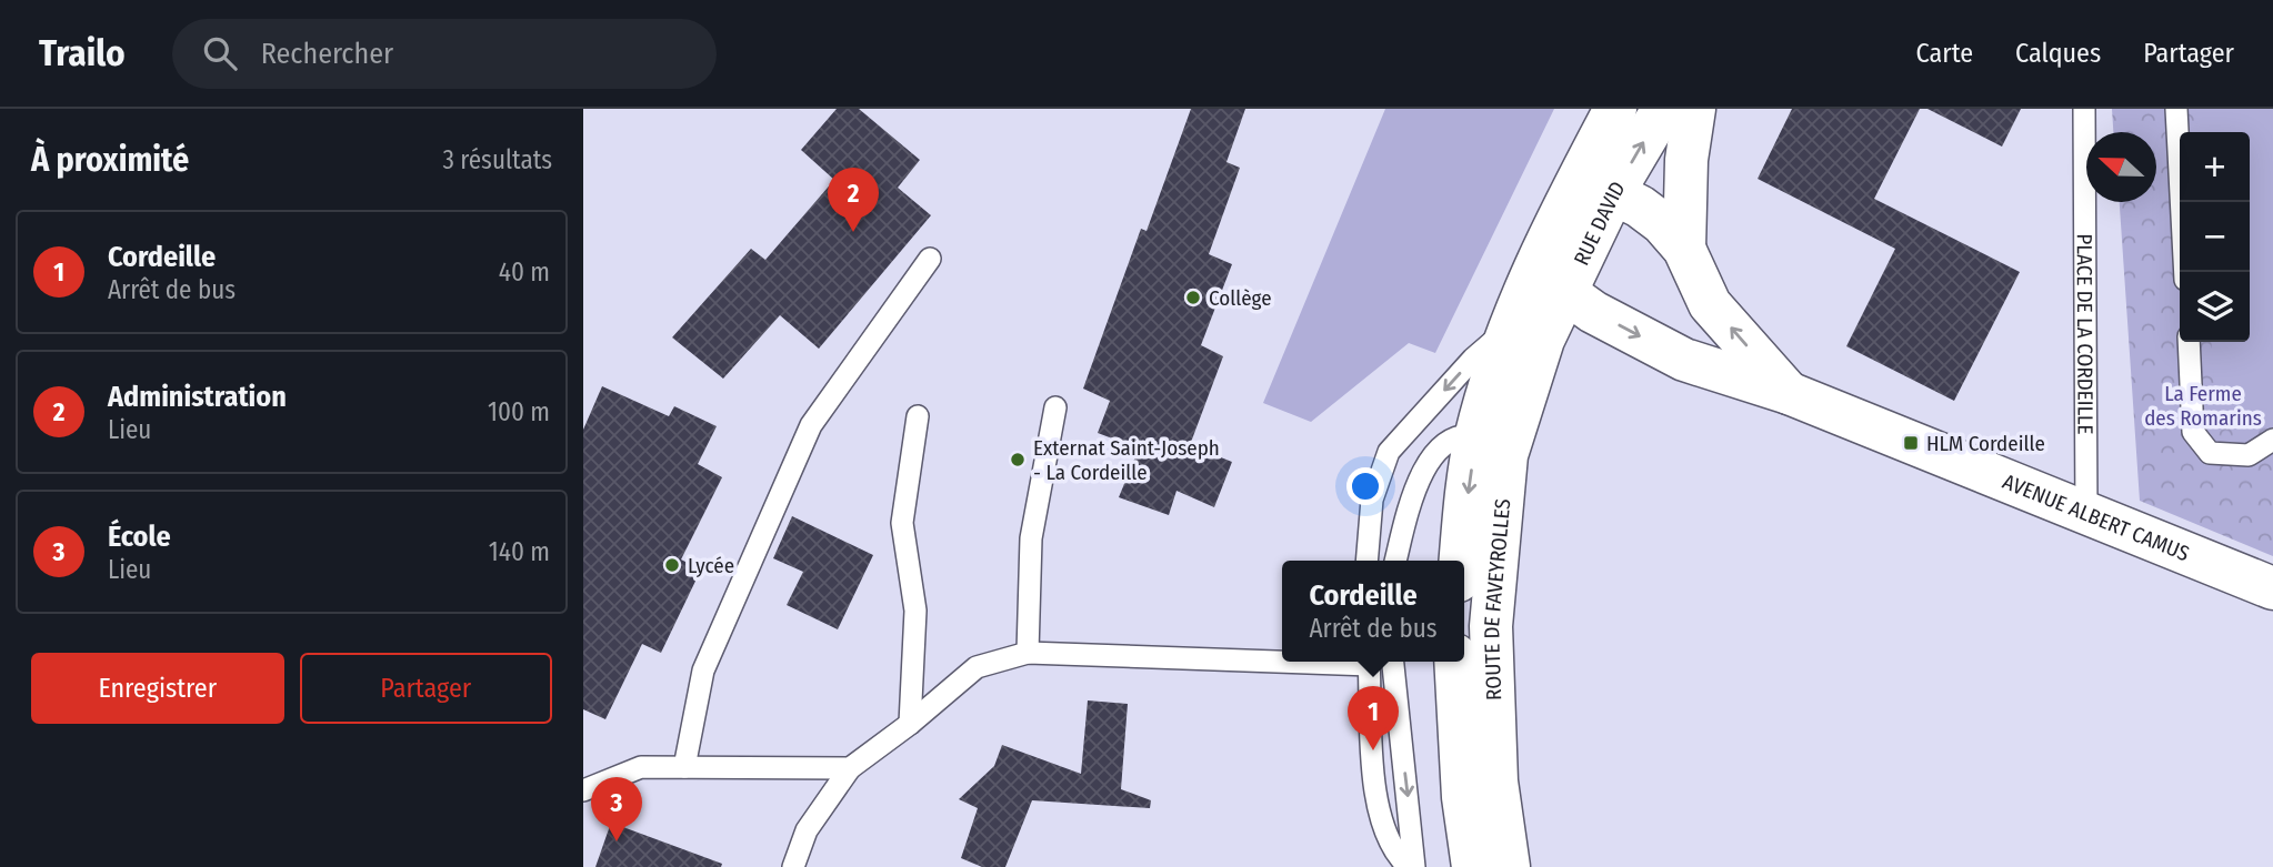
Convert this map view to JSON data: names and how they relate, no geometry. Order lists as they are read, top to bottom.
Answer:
{
  "streets": {
    "main road": ["RUE DAVID", "AVENUE ALBERT CAMUS", "ROUTE DE FAVEYROLLES"],
    "lane": ["PLACE DE LA CORDEILLE"]
  },
  "crossings": [
    ["RUE DAVID", "AVENUE ALBERT CAMUS"],
    ["RUE DAVID", "ROUTE DE FAVEYROLLES"],
    ["PLACE DE LA CORDEILLE", "AVENUE ALBERT CAMUS"]
  ],
  "parks": ["La Ferme des Romarins"],
  "places": {
    "other": ["Collège", "Externat Saint-Joseph - La Cordeille", "Lycée"],
    "transit": ["HLM Cordeille"]
  },
  "north": "left",
  "page": {
    "header": "Trailo",
    "search": "Rechercher",
    "nav": ["Carte", "Calques", "Partager"],
    "heading": ["À proximité", "3 résultats"],
    "map_buttons": ["+", "−"],
    "pins": ["2", "1", "3"],
    "list": [
      {
        "mark": "1",
        "name": "Cordeille",
        "note": "Arrêt de bus",
        "value": "40 m"
      },
      {
        "mark": "2",
        "name": "Administration",
        "note": "Lieu",
        "value": "100 m"
      },
      {
        "mark": "3",
        "name": "École",
        "note": "Lieu",
        "value": "140 m"
      }
    ],
    "popup": ["Cordeille", "Arrêt de bus"],
    "buttons": ["Enregistrer", "Partager"]
  }
}
